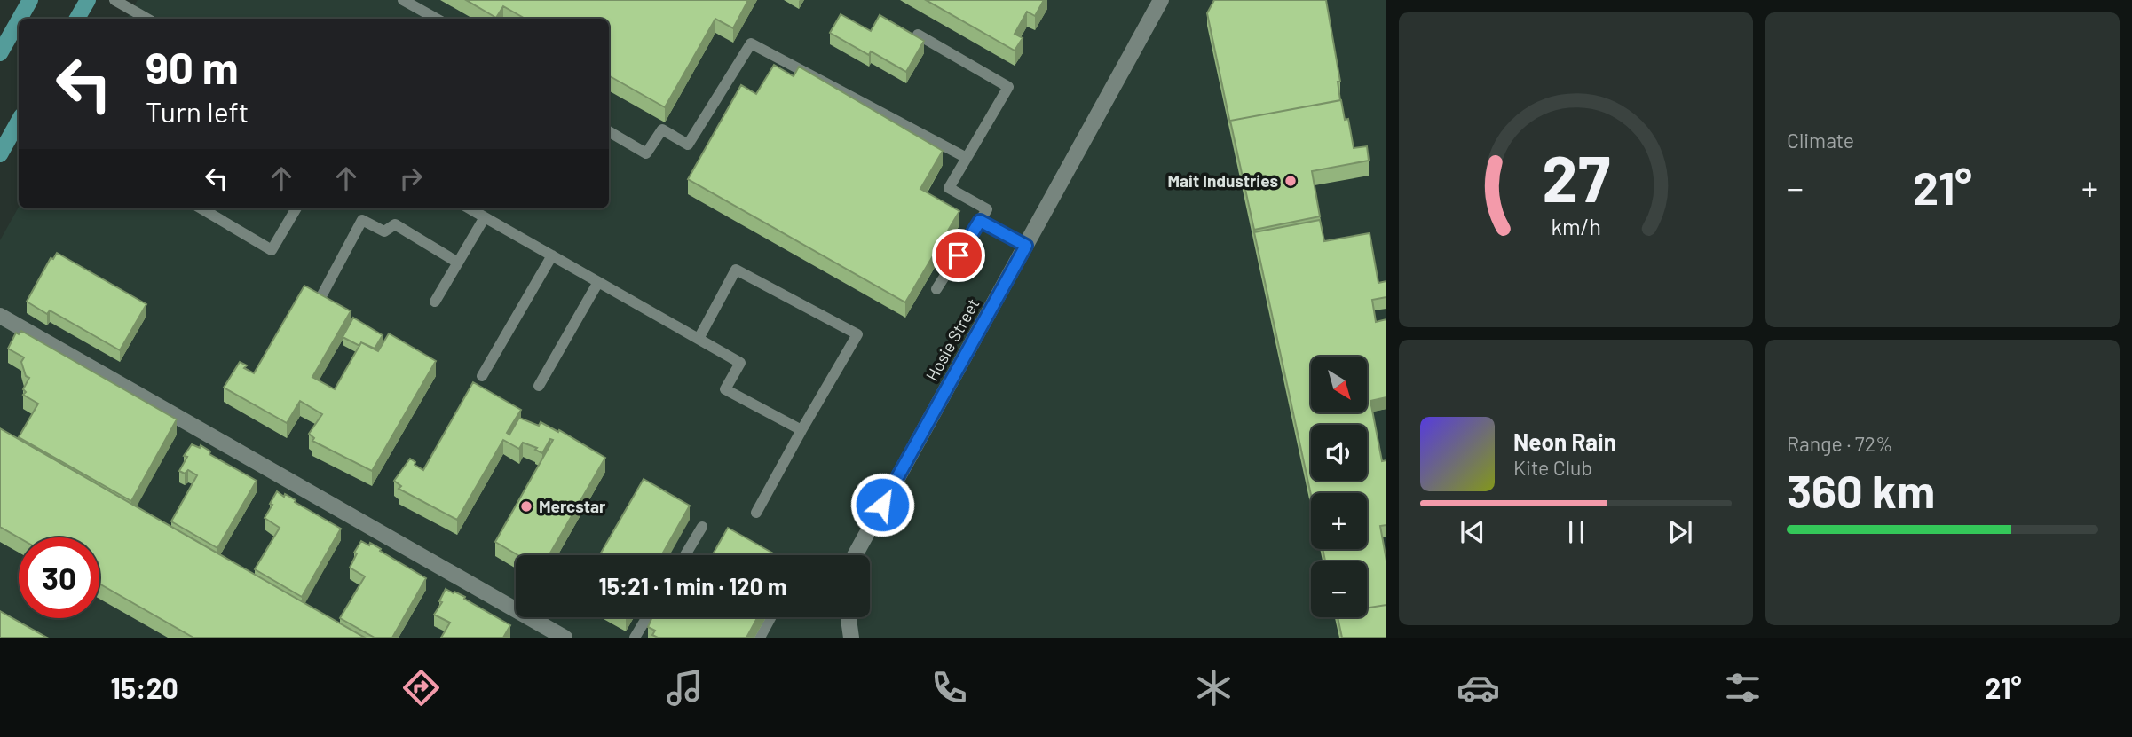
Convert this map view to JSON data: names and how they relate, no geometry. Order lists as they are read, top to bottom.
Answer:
{
  "streets": {
    "street": ["Hosie Street"]
  },
  "places": ["Mait Industries", "Mercstar"],
  "north": "bottom right",
  "page": {
    "tile": [
      "Climate",
      ["Range · 72%", "360 km"]
    ],
    "turn": ["90 m", "Turn left"],
    "heat": ["−", "21°", "+"],
    "map_buttons": ["+", "−"],
    "song": ["Neon Rain", "Kite Club"],
    "limit": "30",
    "trip": "15:21 · 1 min · 120 m",
    "tabs": ["15:20", "21°"],
    "gauge": ["27", "km/h"]
  }
}
